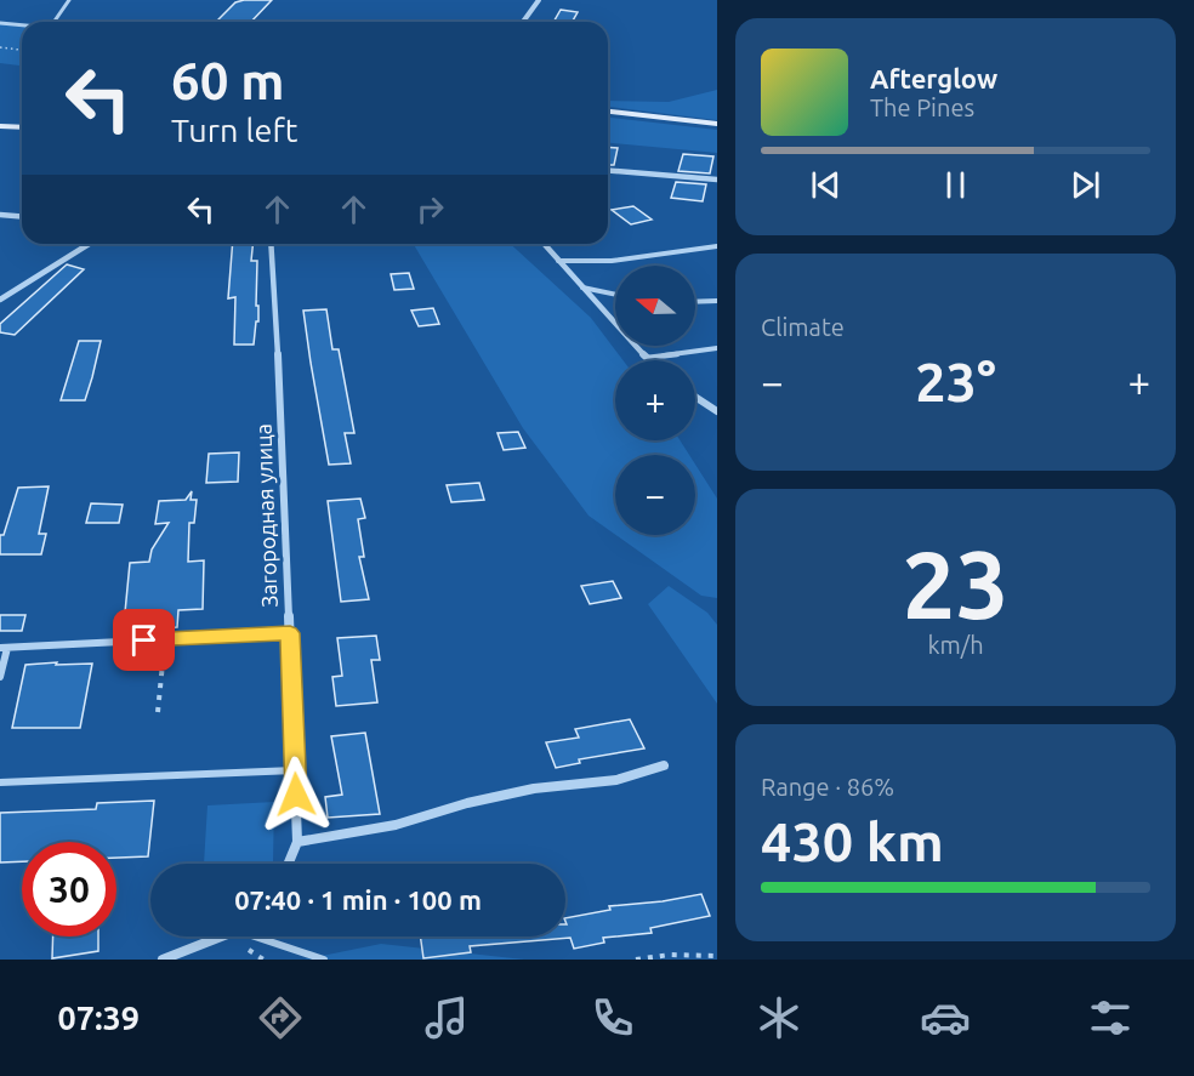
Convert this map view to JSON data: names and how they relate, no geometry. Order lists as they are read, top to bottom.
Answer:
{
  "streets": {
    "street": ["Загородная улица"]
  },
  "north": "left",
  "page": {
    "turn": ["60 m", "Turn left"],
    "song": ["Afterglow", "The Pines"],
    "tile": [
      "Climate",
      ["23", "km/h"],
      ["Range · 86%", "430 km"]
    ],
    "map_buttons": ["+", "−"],
    "heat": ["−", "23°", "+"],
    "limit": "30",
    "trip": "07:40 · 1 min · 100 m",
    "tabs": "07:39"
  }
}
